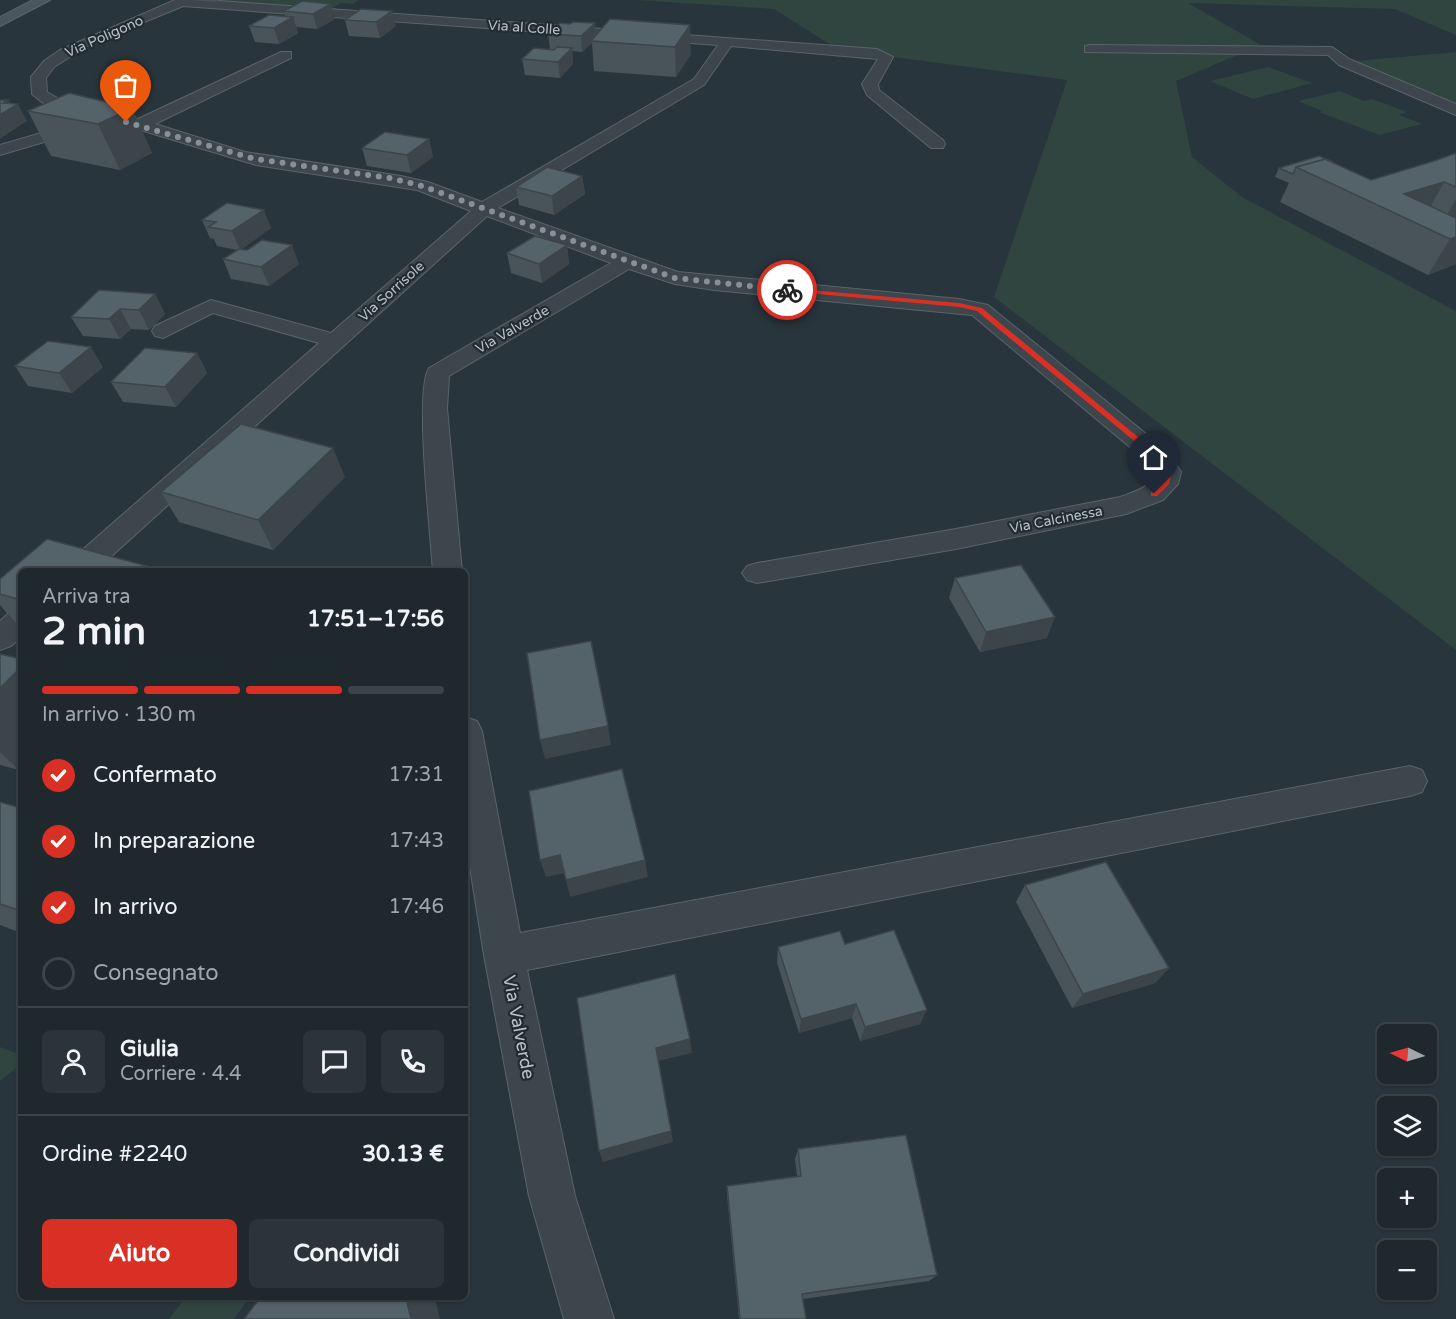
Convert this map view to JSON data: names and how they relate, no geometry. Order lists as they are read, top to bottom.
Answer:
{
  "streets": {
    "street": [
      "Via al Colle",
      "Via Poligono",
      "Via Sorrisole",
      "Via Valverde",
      "Via Calcinessa"
    ]
  },
  "crossings": [
    ["Via al Colle", "Via Poligono"],
    ["Via al Colle", "Via Sorrisole"],
    ["Via Poligono", "Via Sorrisole"],
    ["Via Valverde", "Via Calcinessa"]
  ],
  "north": "left",
  "page": {
    "heading": ["2 min", "Arriva tra", "17:51–17:56"],
    "panel": [
      "Giulia",
      "Corriere · 4.4",
      "Ordine #2240",
      "30.13 €"
    ],
    "bar": "In arrivo · 130 m",
    "list": [
      ["Confermato", "17:31"],
      ["In preparazione", "17:43"],
      ["In arrivo", "17:46"],
      "Consegnato"
    ],
    "map_buttons": ["+", "−"],
    "buttons": ["Aiuto", "Condividi"]
  }
}
